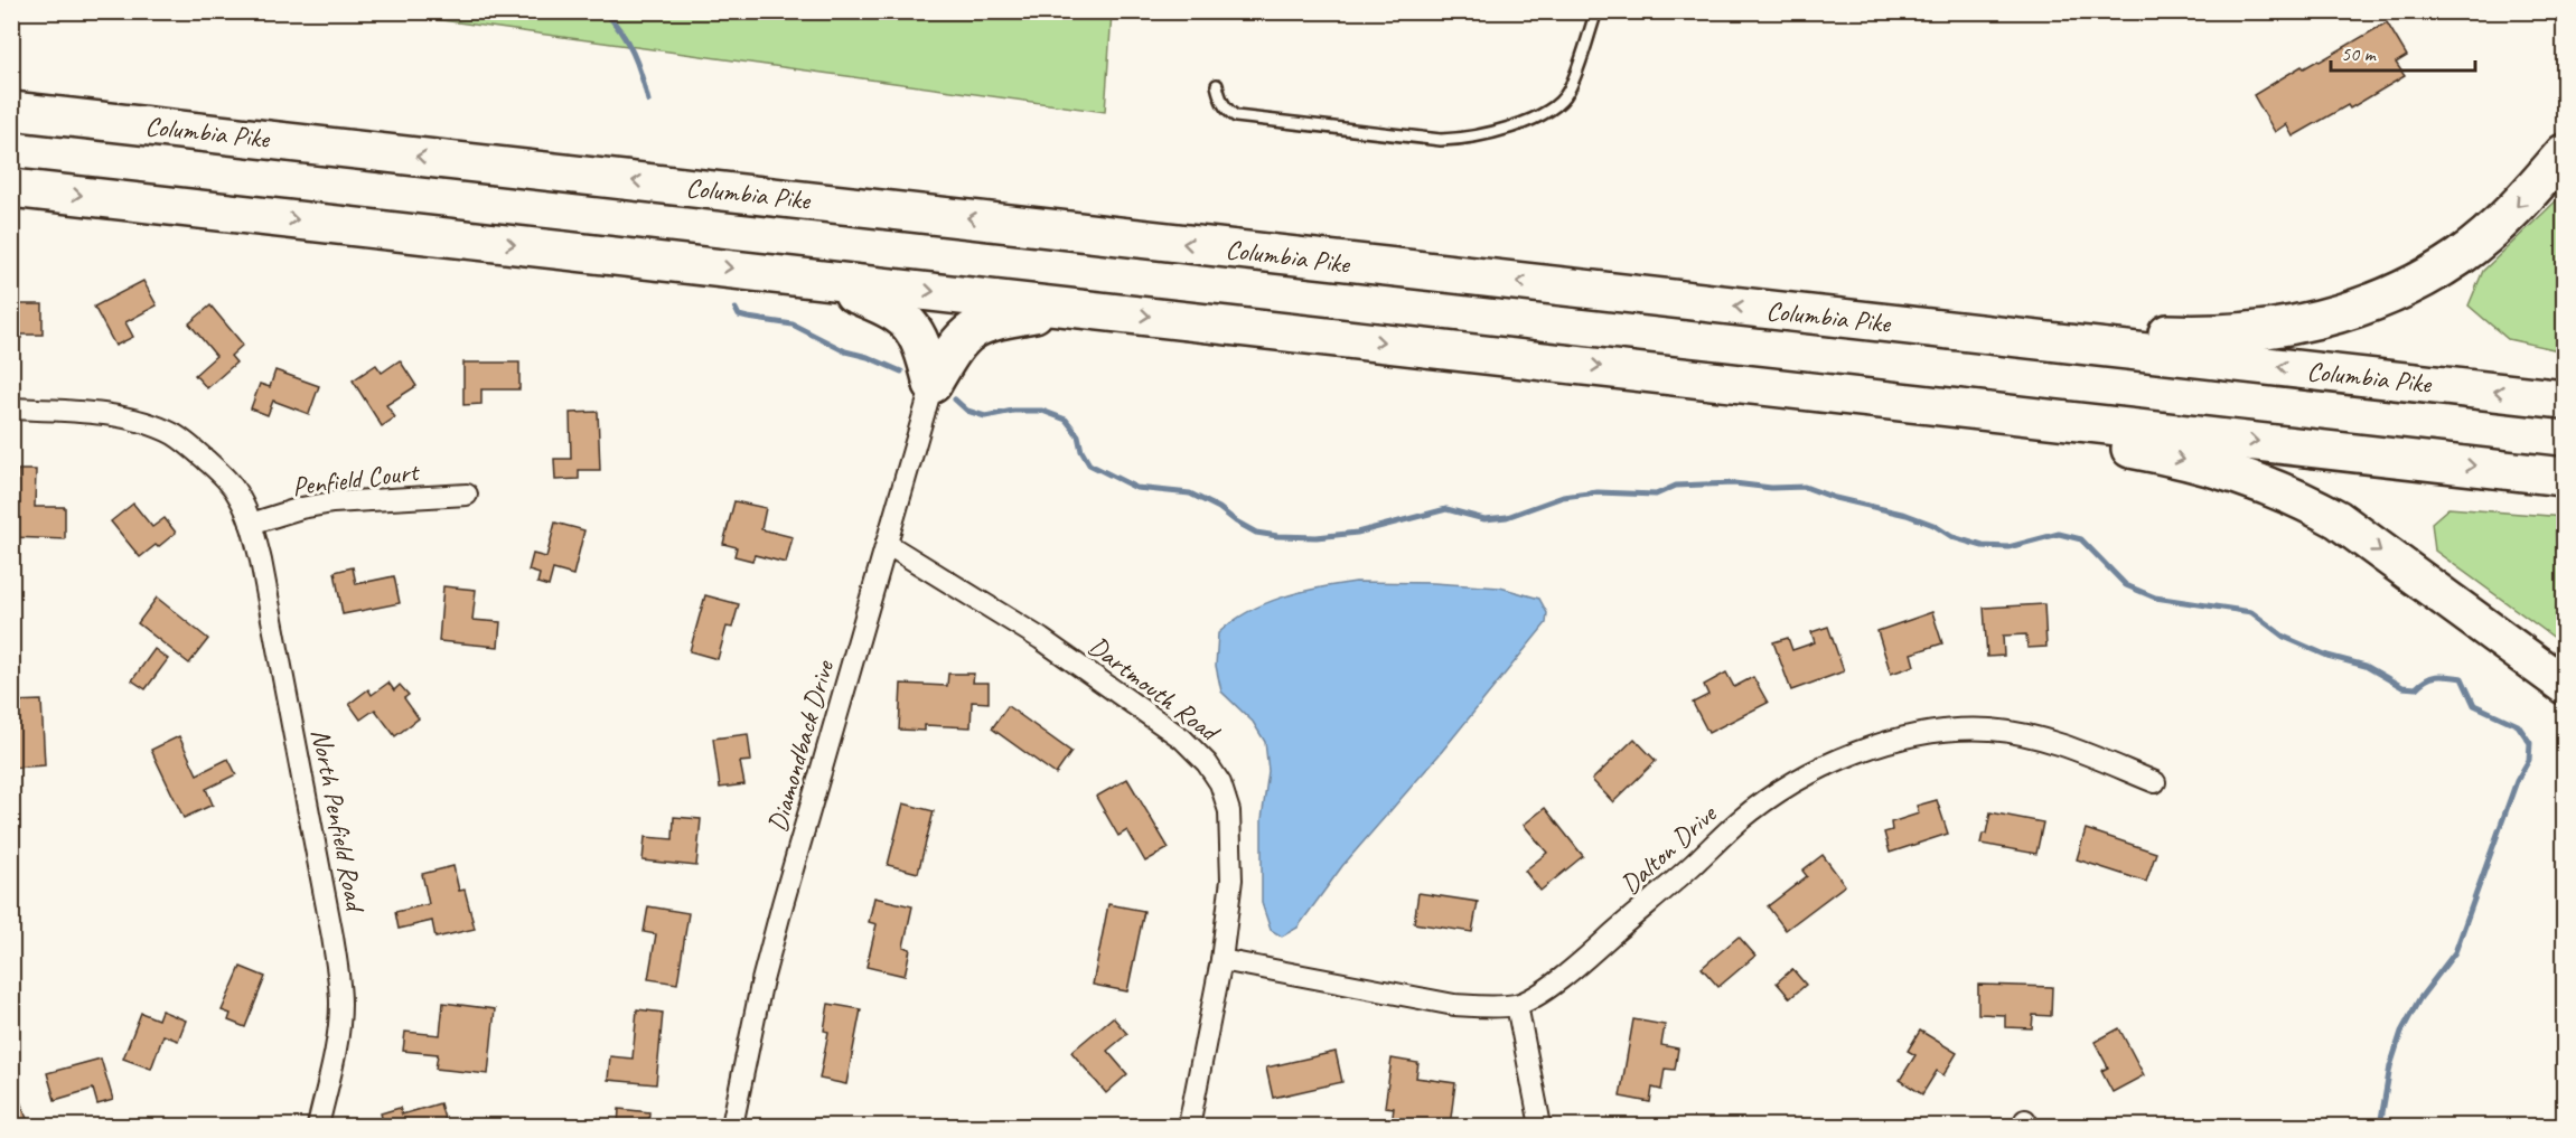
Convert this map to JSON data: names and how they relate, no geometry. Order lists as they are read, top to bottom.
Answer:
{
  "streets": {
    "highway": ["Columbia Pike"],
    "street": [
      "Penfield Court",
      "Dartmouth Road",
      "Diamondback Drive",
      "North Penfield Road",
      "Dalton Drive"
    ]
  },
  "crossings": [
    ["Penfield Court", "North Penfield Road"],
    ["Dartmouth Road", "Diamondback Drive"],
    ["Dartmouth Road", "Dalton Drive"]
  ],
  "scale_bar": "50 m"
}
